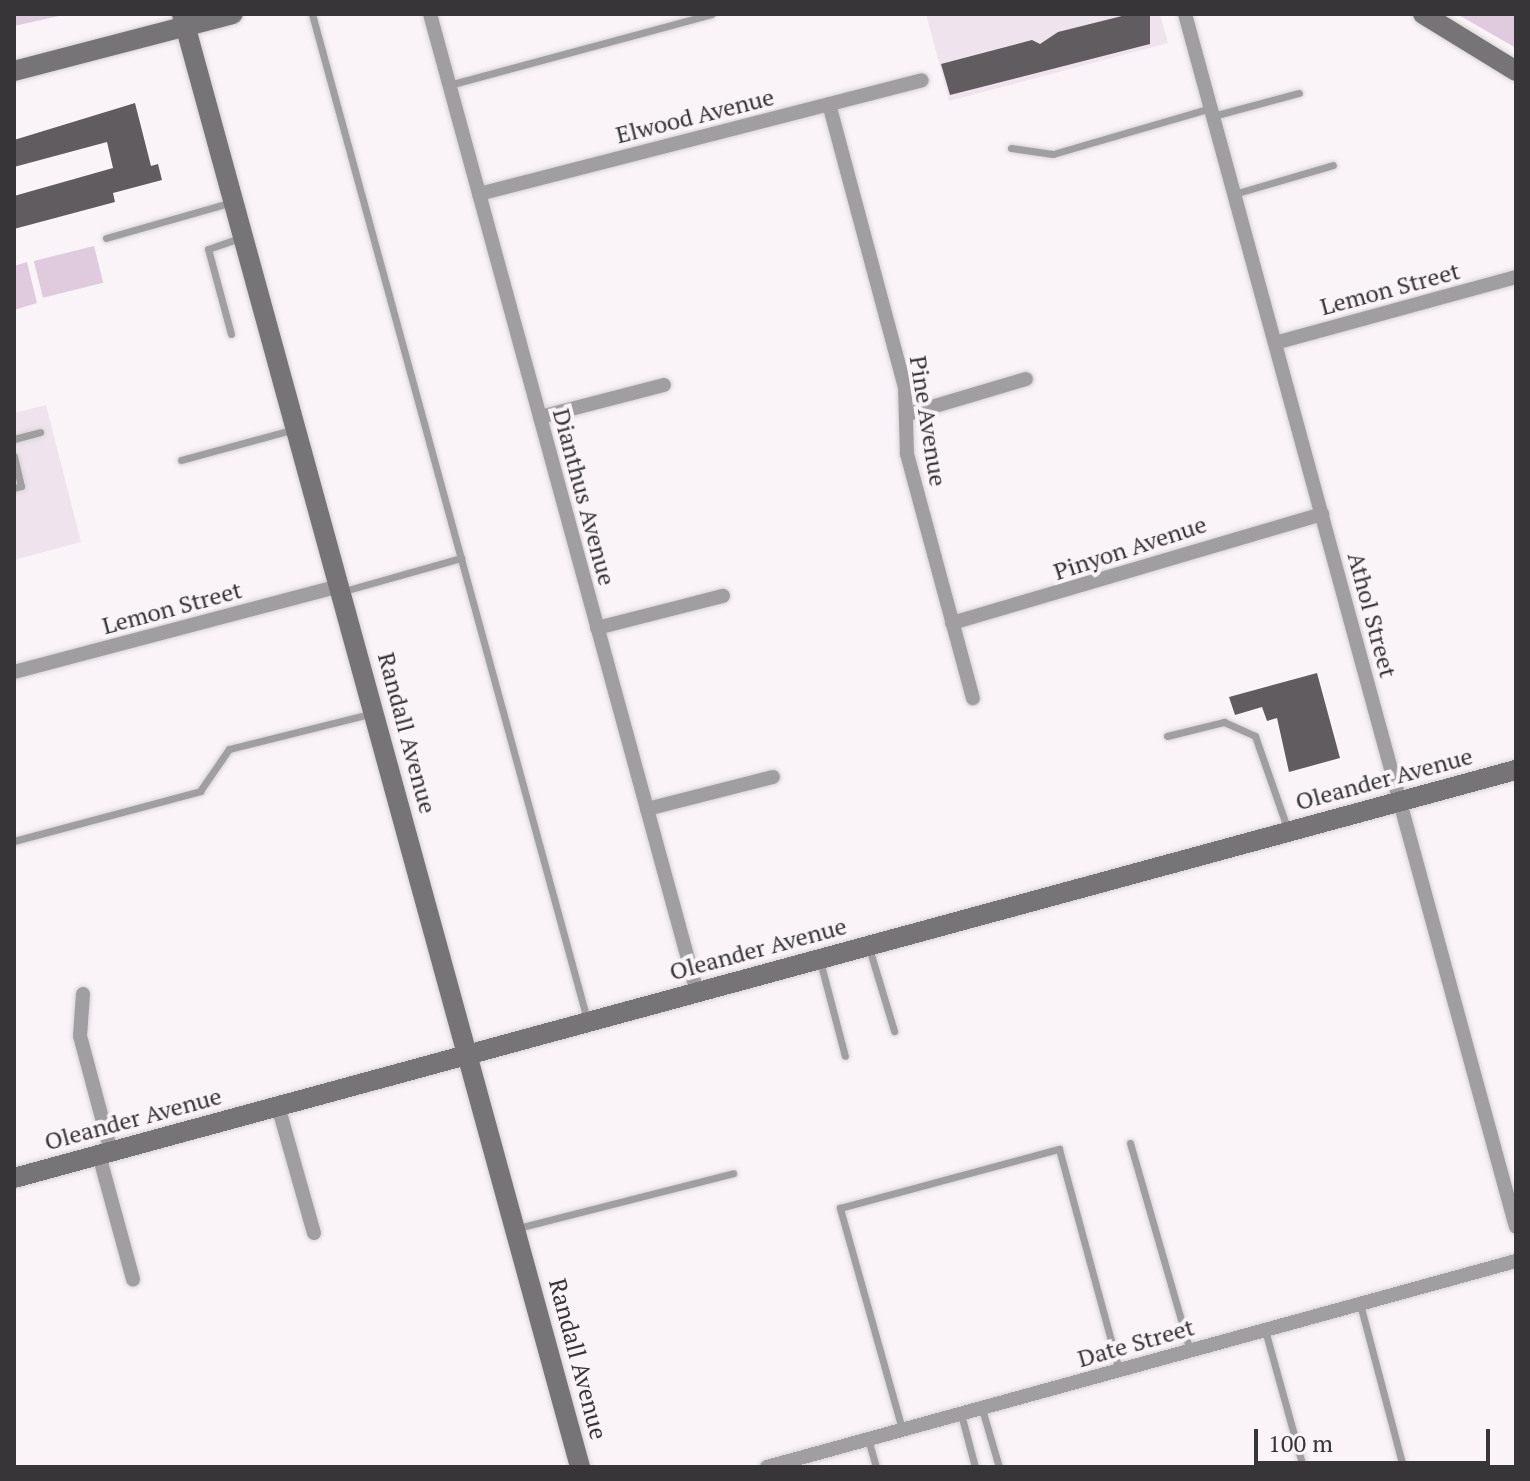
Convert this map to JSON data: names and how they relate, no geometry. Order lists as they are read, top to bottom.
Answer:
{
  "streets": {
    "street": [
      "Elwood Avenue",
      "Lemon Street",
      "Pine Avenue",
      "Dianthus Avenue",
      "Pinyon Avenue",
      "Athol Street",
      "Randall Avenue",
      "Oleander Avenue",
      "Date Street"
    ]
  },
  "crossings": [
    ["Elwood Avenue", "Pine Avenue"],
    ["Elwood Avenue", "Dianthus Avenue"],
    ["Lemon Street", "Athol Street"],
    ["Lemon Street", "Randall Avenue"],
    ["Pine Avenue", "Pinyon Avenue"],
    ["Dianthus Avenue", "Oleander Avenue"],
    ["Pinyon Avenue", "Athol Street"],
    ["Athol Street", "Oleander Avenue"],
    ["Randall Avenue", "Oleander Avenue"]
  ],
  "scale_bar": "100 m"
}
